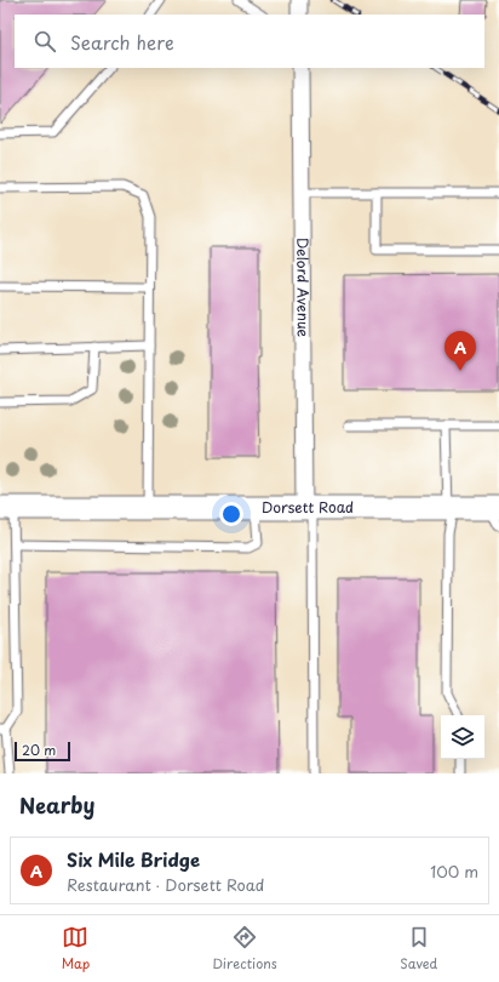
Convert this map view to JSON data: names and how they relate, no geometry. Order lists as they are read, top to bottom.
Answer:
{
  "streets": {
    "main road": ["Dorsett Road"],
    "street": ["Delord Avenue"]
  },
  "crossings": [
    ["Delord Avenue", "Dorsett Road"]
  ],
  "scale_bar": "20 m",
  "page": {
    "search": "Search here",
    "pins": "A",
    "scale": "20 m",
    "heading": "Nearby",
    "list": [
      {
        "mark": "A",
        "name": "Six Mile Bridge",
        "note": "Restaurant · Dorsett Road",
        "value": "100 m"
      }
    ],
    "nav": ["Map", "Directions", "Saved"]
  }
}
